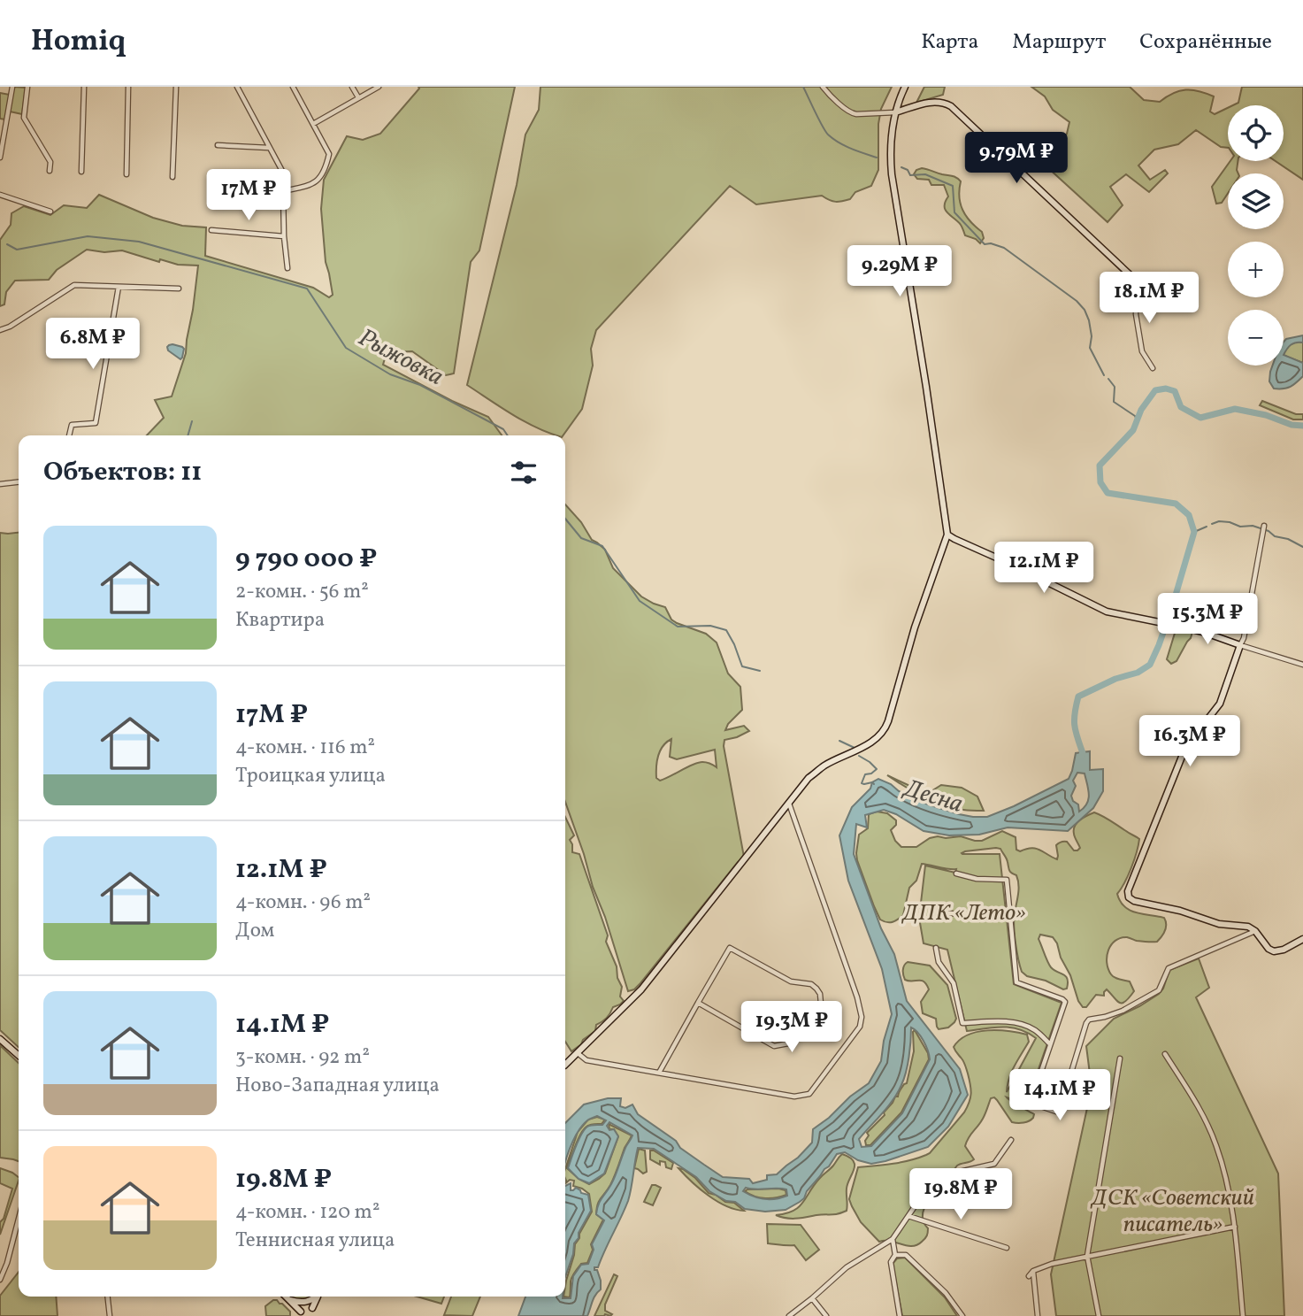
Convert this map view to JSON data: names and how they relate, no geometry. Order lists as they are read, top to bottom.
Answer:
{
  "water": ["Рыжовка", "Десна"],
  "parks": ["ДПК «Лето»", "ДСК «Советский писатель»"],
  "page": {
    "header": "Homiq",
    "nav": ["Карта", "Маршрут", "Сохранённые"],
    "map_buttons": ["+", "−"],
    "price": [
      "9.79M ₽",
      "17M ₽",
      "9.29M ₽",
      "18.1M ₽",
      "6.8M ₽",
      "12.1M ₽",
      "15.3M ₽",
      "16.3M ₽",
      "19.3M ₽",
      "14.1M ₽",
      "19.8M ₽"
    ],
    "heading": "Объектов: 11",
    "list": [
      {
        "name": "9 790 000 ₽",
        "note": "2-комн. · 56 m² · Квартира"
      },
      {
        "name": "17M ₽",
        "note": "4-комн. · 116 m² · Троицкая улица"
      },
      {
        "name": "12.1M ₽",
        "note": "4-комн. · 96 m² · Дом"
      },
      {
        "name": "14.1M ₽",
        "note": "3-комн. · 92 m² · Ново-Западная улица"
      },
      {
        "name": "19.8M ₽",
        "note": "4-комн. · 120 m² · Теннисная улица"
      }
    ]
  }
}
